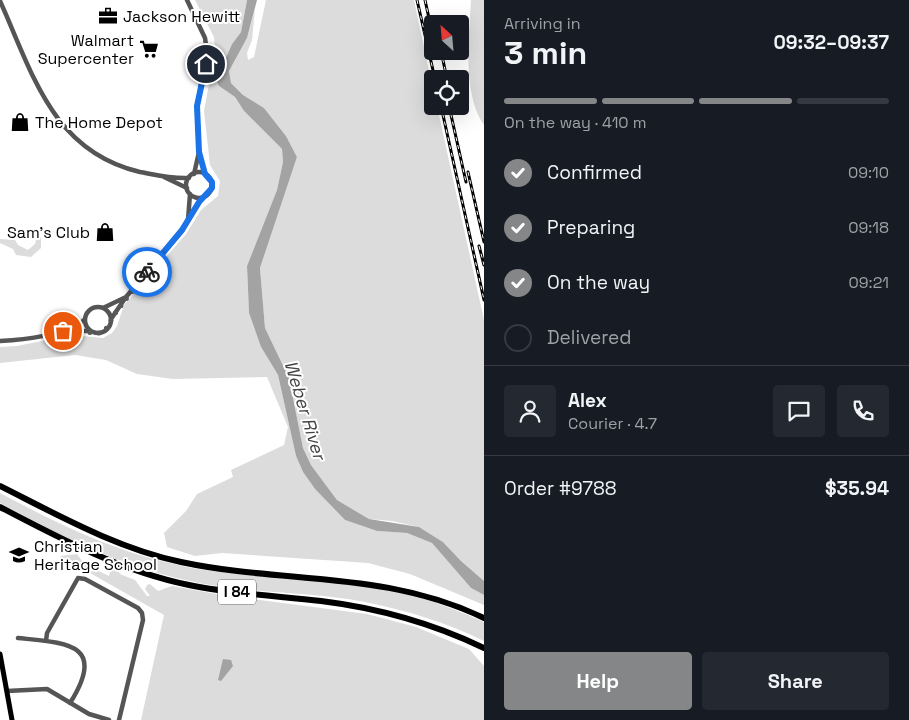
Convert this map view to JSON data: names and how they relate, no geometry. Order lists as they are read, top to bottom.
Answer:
{
  "streets": {
    "highway": ["I 84"]
  },
  "water": ["Weber River"],
  "places": {
    "office": ["Jackson Hewitt"],
    "supermarket": ["Walmart Supercenter"],
    "shop": ["The Home Depot", "Sam's Club"],
    "school or university": ["Christian Heritage School"]
  },
  "north": "top left",
  "page": {
    "heading": ["3 min", "Arriving in", "09:32–09:37"],
    "panel": [
      "Alex",
      "Courier · 4.7",
      "Order #9788",
      "$35.94"
    ],
    "bar": "On the way · 410 m",
    "list": [
      ["Confirmed", "09:10"],
      ["Preparing", "09:18"],
      ["On the way", "09:21"],
      "Delivered"
    ],
    "buttons": ["Help", "Share"]
  }
}
